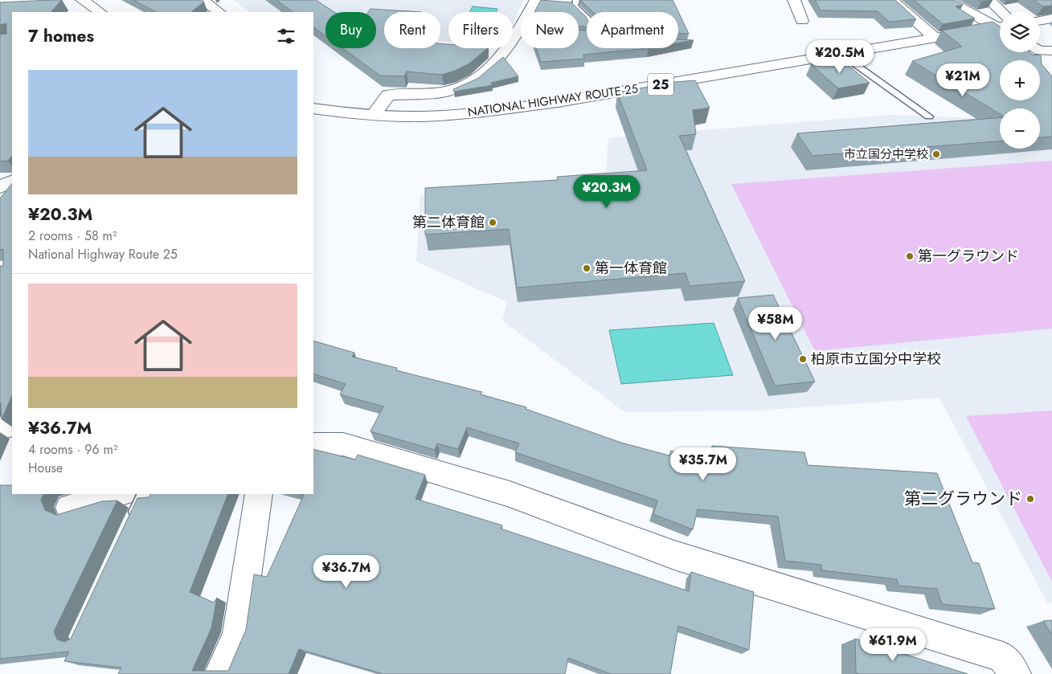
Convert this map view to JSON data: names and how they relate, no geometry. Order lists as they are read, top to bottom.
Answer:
{
  "streets": {
    "main road": ["25", "NATIONAL HIGHWAY ROUTE 25"]
  },
  "places": [
    "市立国分中学校",
    "第二体育館",
    "第一グラウンド",
    "第一体育館",
    "柏原市立国分中学校",
    "第二グラウンド"
  ],
  "page": {
    "map_buttons": ["+", "−"],
    "chip": [
      "Buy",
      "Rent",
      "Filters",
      "New",
      "Apartment"
    ],
    "heading": "7 homes",
    "price": [
      "¥20.5M",
      "¥21M",
      "¥20.3M",
      "¥58M",
      "¥35.7M",
      "¥36.7M",
      "¥61.9M"
    ],
    "list": [
      {
        "name": "¥20.3M",
        "note": "2 rooms · 58 m² · National Highway Route 25"
      },
      {
        "name": "¥36.7M",
        "note": "4 rooms · 96 m² · House"
      }
    ]
  }
}
